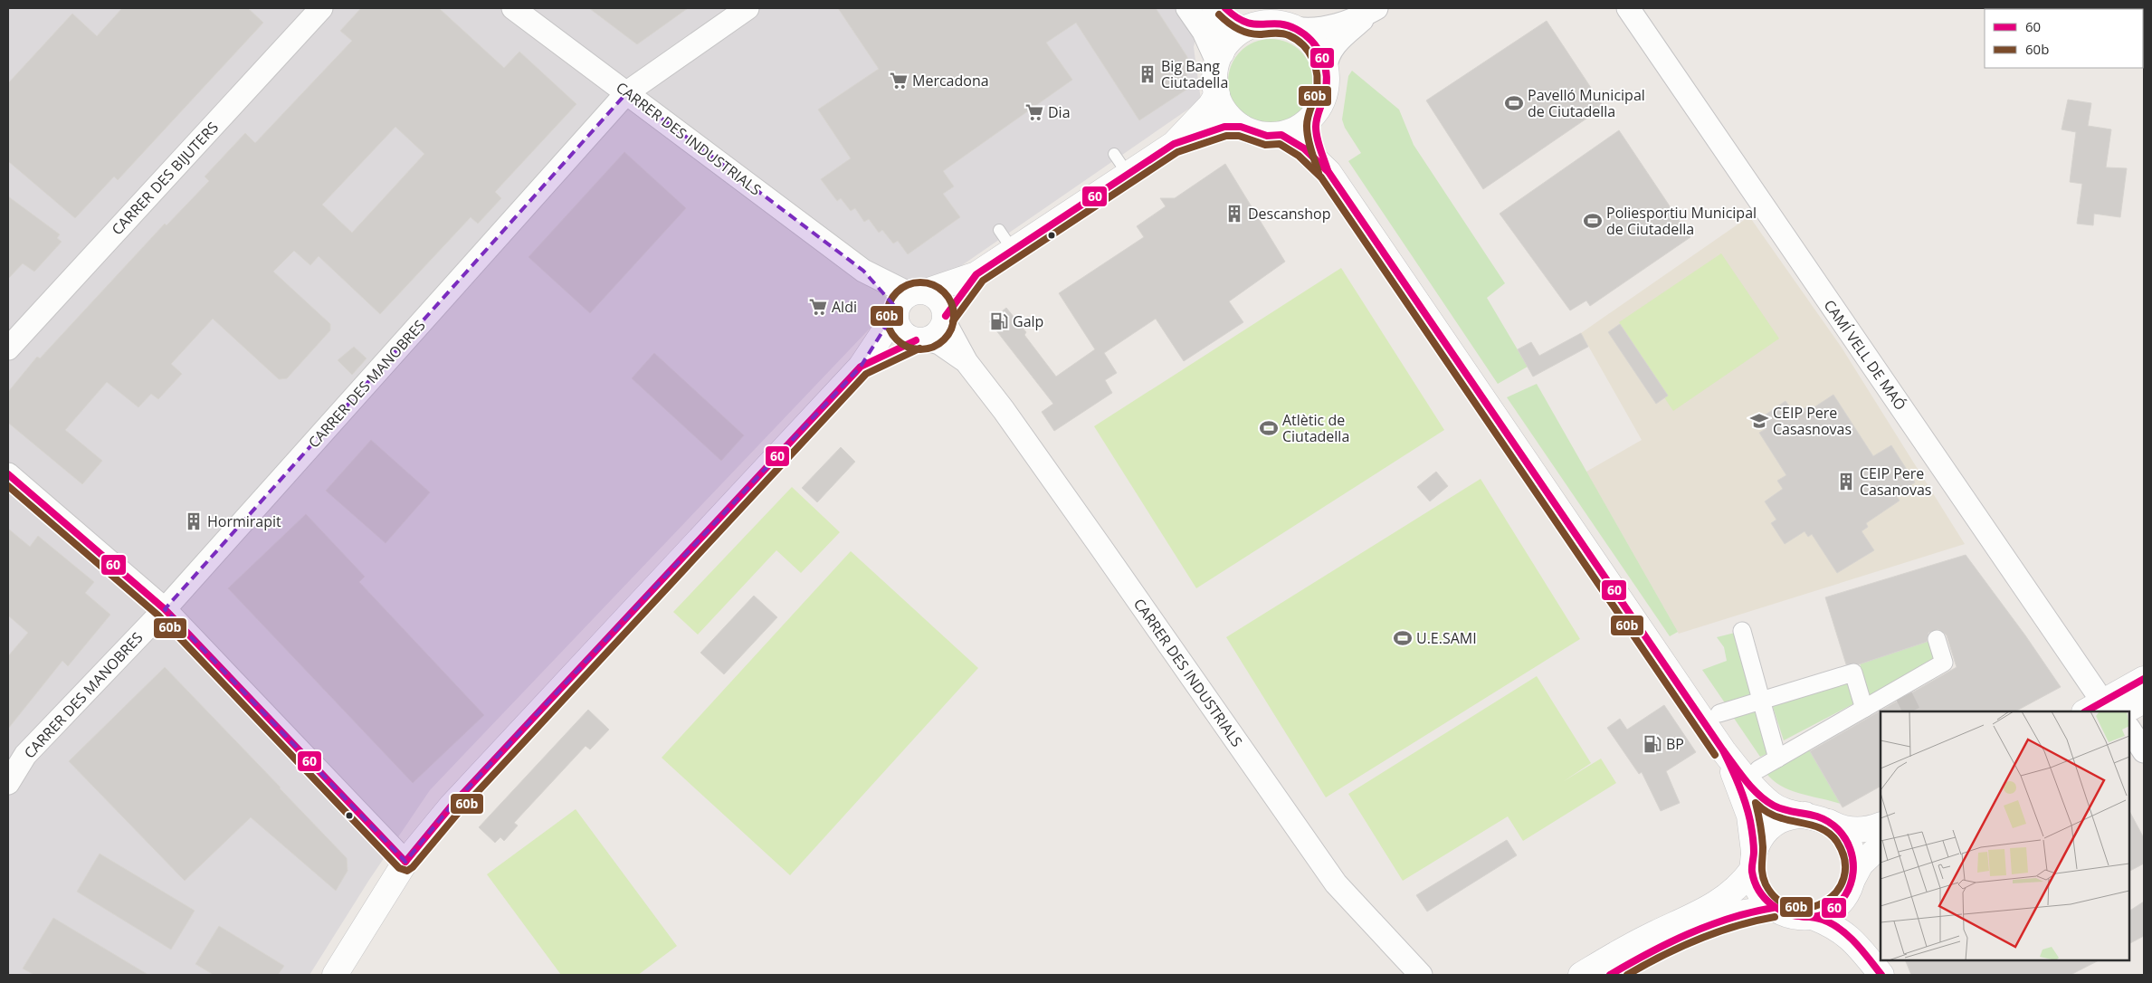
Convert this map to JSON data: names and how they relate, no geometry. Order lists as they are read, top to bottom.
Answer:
{
  "streets": {
    "street": [
      "CARRER DES INDUSTRIALS",
      "CARRER DES BIJUTERS",
      "CAMÍ VELL DE MAÓ",
      "CARRER DES MANOBRES"
    ]
  },
  "crossings": [
    ["CARRER DES INDUSTRIALS", "CARRER DES MANOBRES"]
  ],
  "places": {
    "building": [
      "Big Bang Ciutadella",
      "Descanshop",
      "CEIP Pere Casanovas",
      "Hormirapit"
    ],
    "supermarket": ["Mercadona", "Dia", "Aldi"],
    "sports": [
      "Pavelló Municipal de Ciutadella",
      "Poliesportiu Municipal de Ciutadella",
      "Atlètic de Ciutadella",
      "U.E.SAMI"
    ],
    "fuel station": ["Galp", "BP"],
    "school or university": ["CEIP Pere Casasnovas"]
  },
  "lines": ["transit line 60", "transit line 60b"],
  "legend": ["60", "60b"]
}
